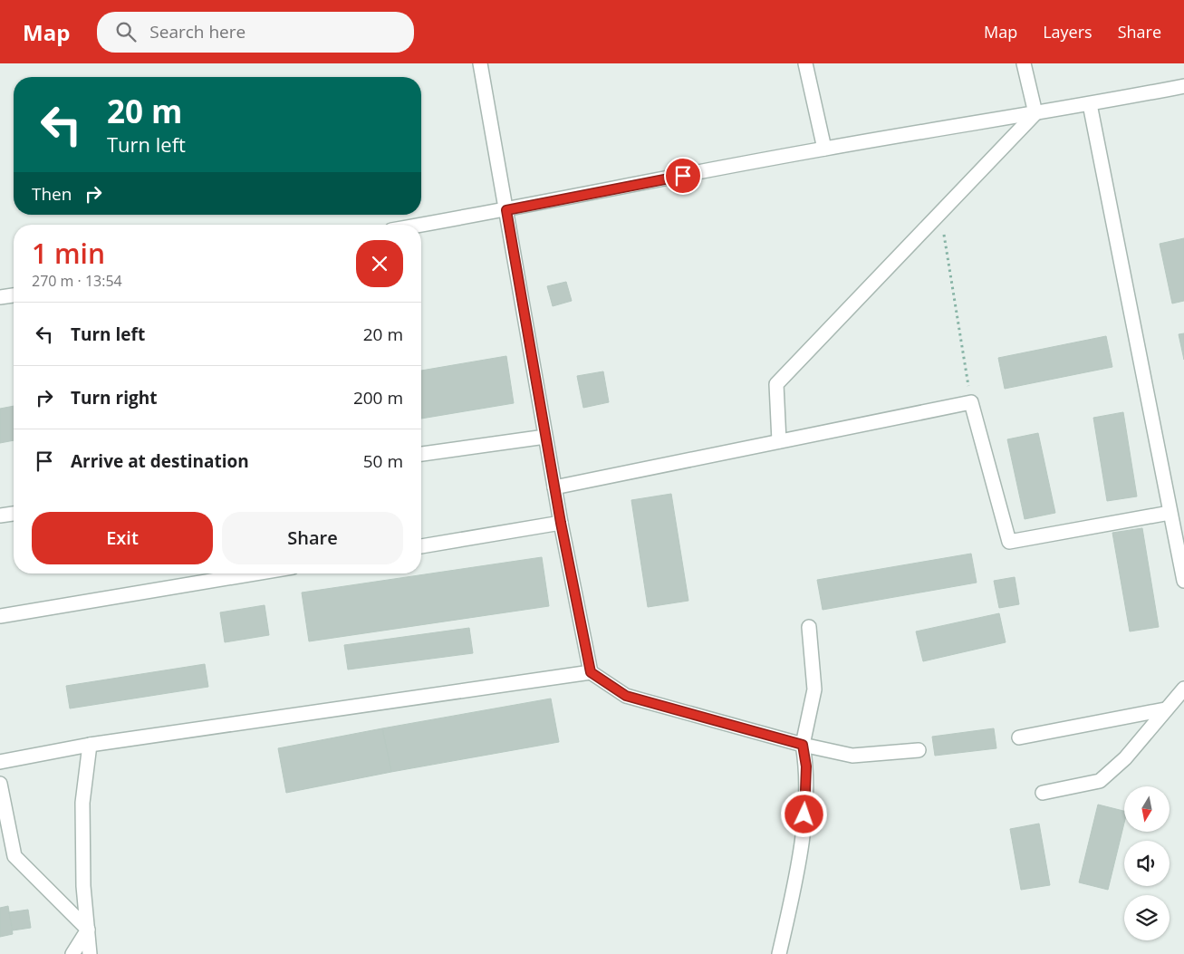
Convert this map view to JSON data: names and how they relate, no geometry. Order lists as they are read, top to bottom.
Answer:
{
  "north": "bottom",
  "page": {
    "header": "Map",
    "search": "Search here",
    "nav": ["Map", "Layers", "Share"],
    "turn": ["20 m", "Turn left"],
    "then": "Then",
    "heading": ["1 min", "270 m · 13:54"],
    "list": [
      {
        "name": "Turn left",
        "value": "20 m"
      },
      {
        "name": "Turn right",
        "value": "200 m"
      },
      {
        "name": "Arrive at destination",
        "value": "50 m"
      }
    ],
    "buttons": ["Exit", "Share"]
  }
}
